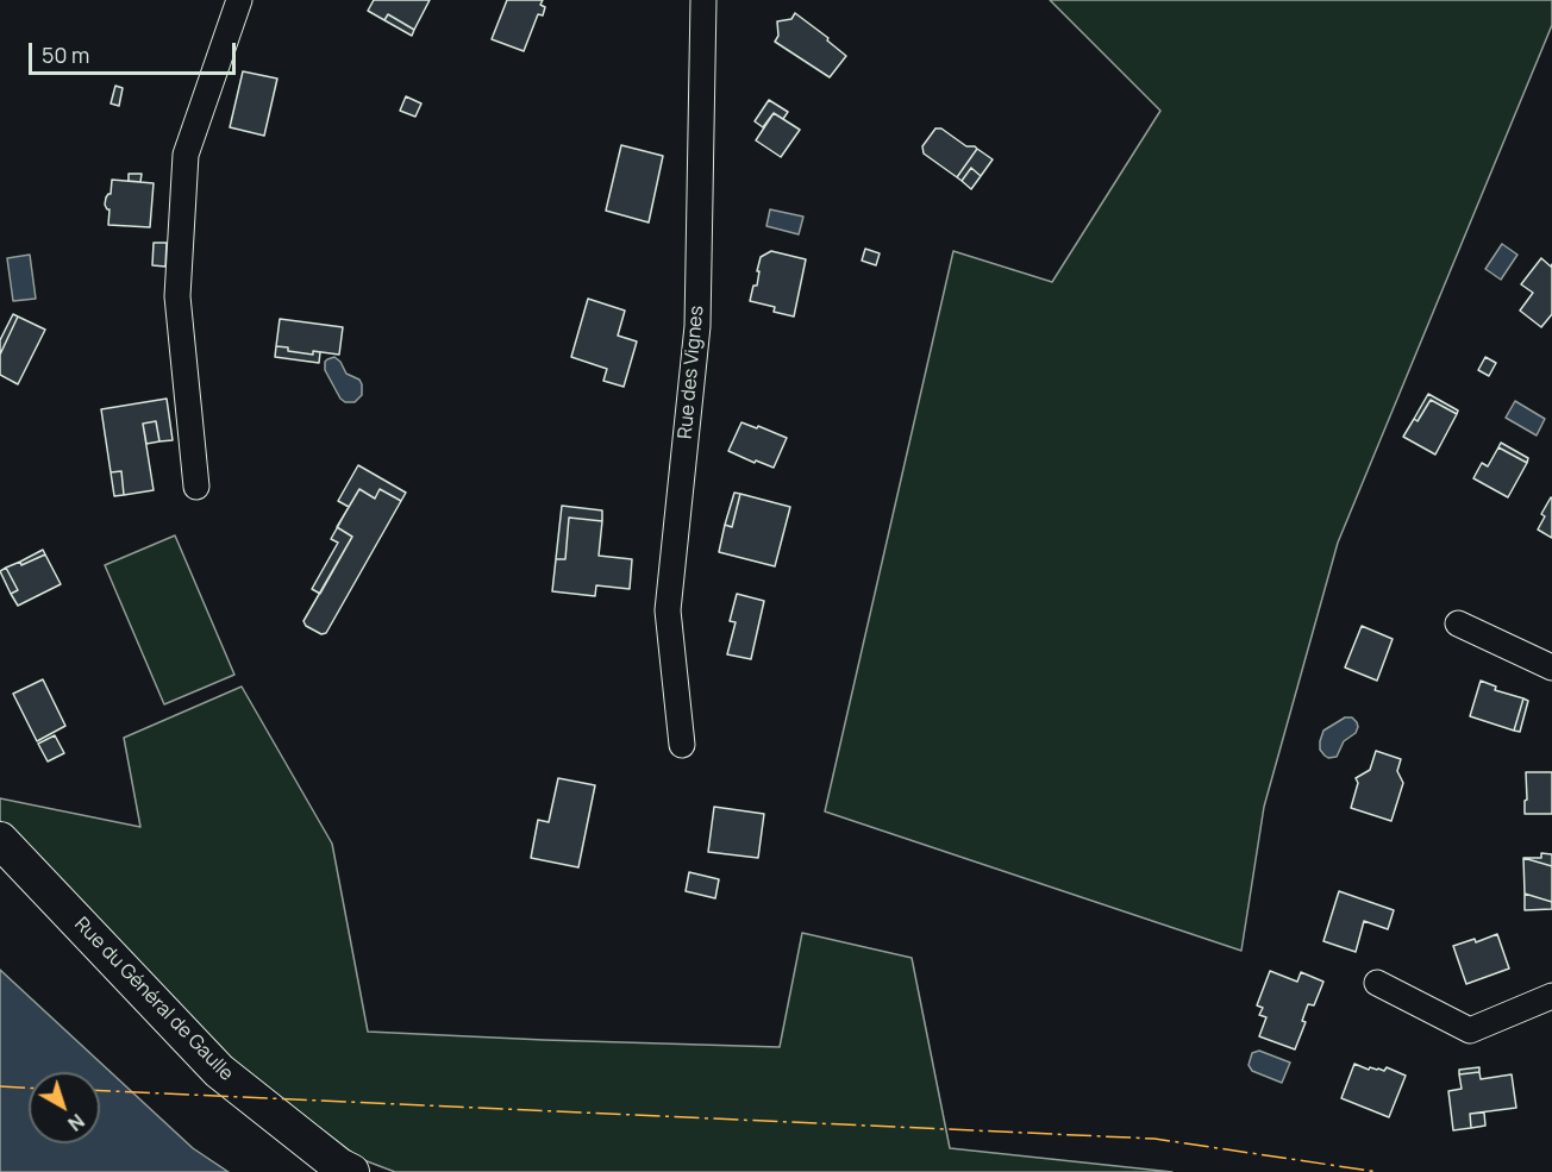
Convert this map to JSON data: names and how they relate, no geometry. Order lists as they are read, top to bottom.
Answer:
{
  "streets": {
    "main road": ["Rue du Général de Gaulle"],
    "street": ["Rue des Vignes"]
  },
  "scale_bar": "50 m",
  "north": "bottom right"
}
